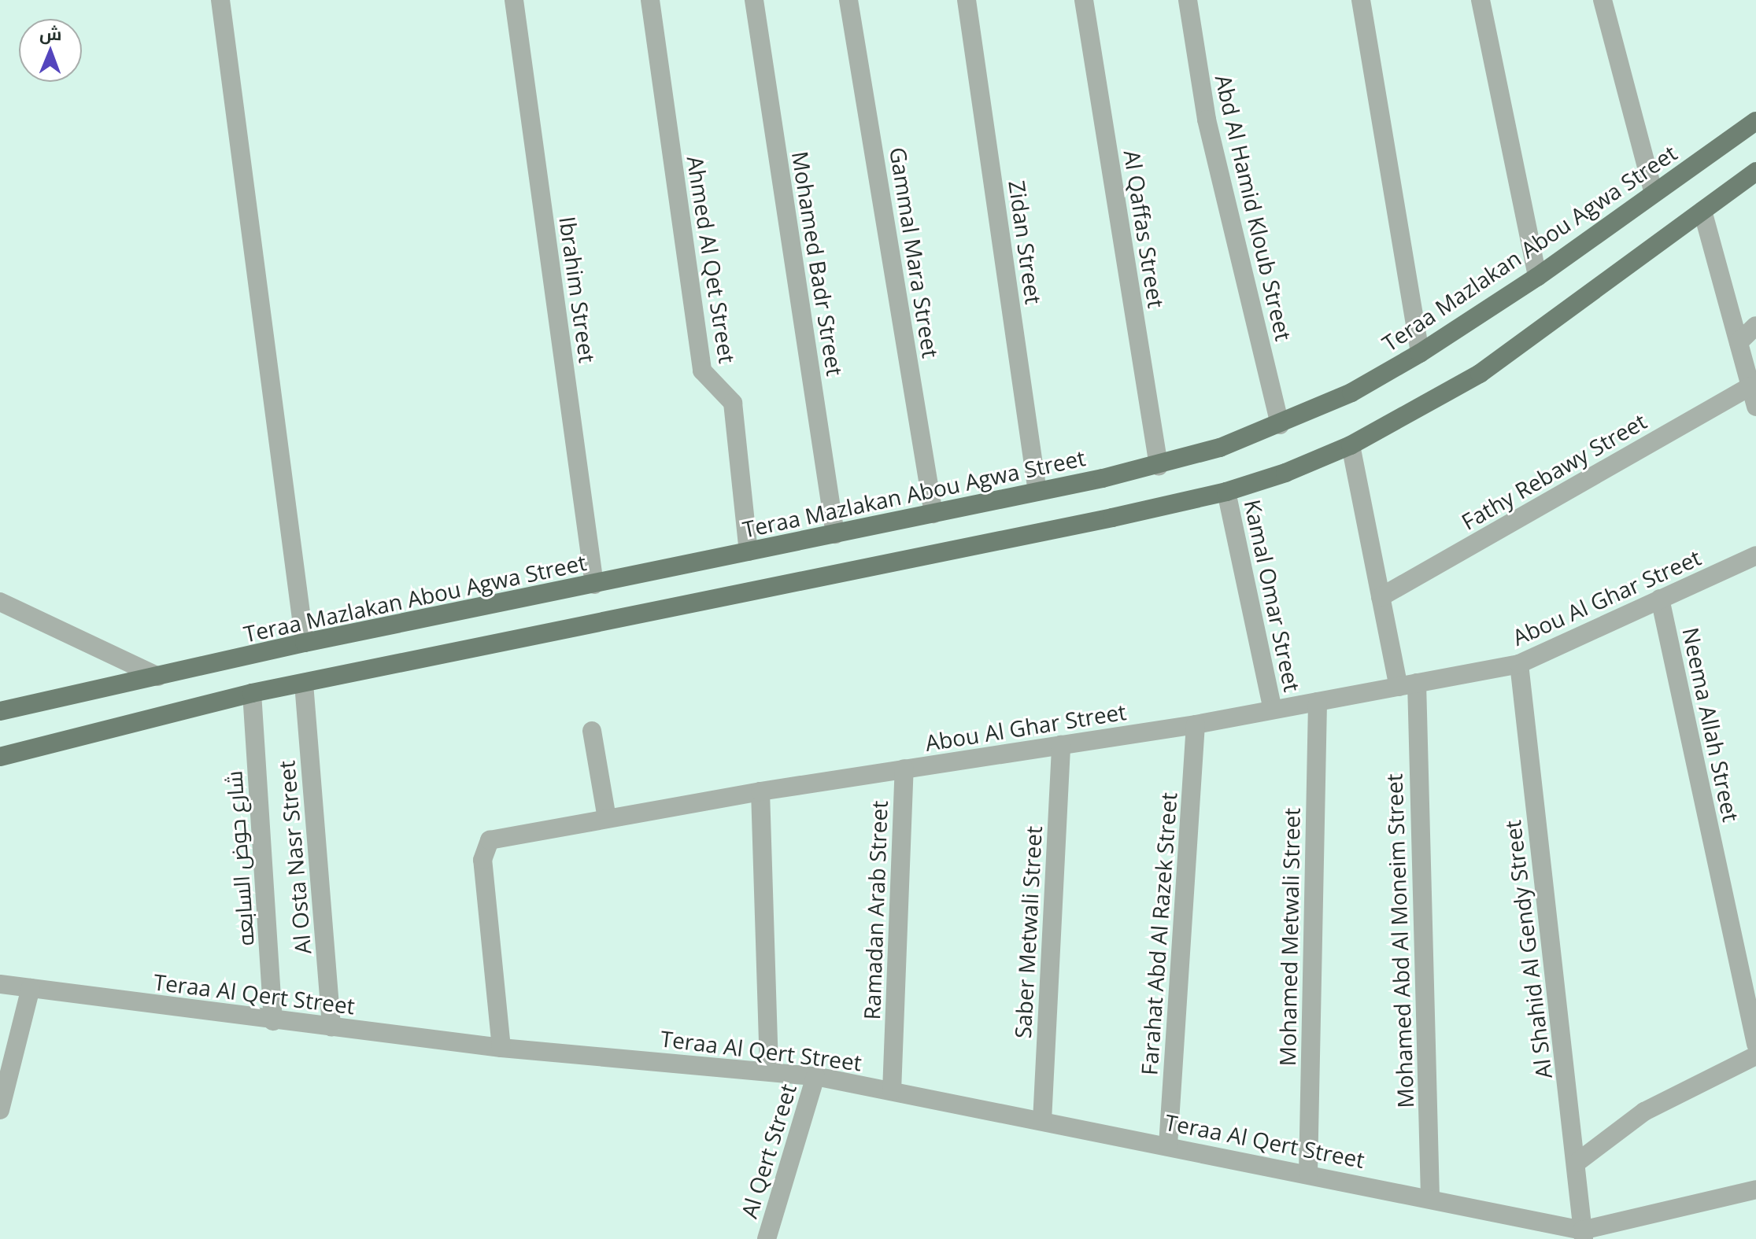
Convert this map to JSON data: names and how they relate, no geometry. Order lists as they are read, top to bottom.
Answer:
{
  "streets": {
    "main road": ["Teraa Mazlakan Abou Agwa Street"],
    "street": [
      "Abd Al Hamid Kloub Street",
      "Al Qaffas Street",
      "Zidan Street",
      "Gammal Mara Street",
      "Ahmed Al Qet Street",
      "Mohamed Badr Street",
      "Ibrahim Street",
      "Fathy Rebawy Street",
      "Kamal Omar Street",
      "Abou Al Ghar Street",
      "Neema Allah Street",
      "Al Osta Nasr Street",
      "شارع حوض السابعه",
      "Ramadan Arab Street",
      "Saber Metwali Street",
      "Farahat Abd Al Razek Street",
      "Mohamed Metwali Street",
      "Mohamed Abd Al Moneim Street",
      "Al Shahid Al Gendy Street",
      "Teraa Al Qert Street",
      "Al Qert Street"
    ]
  },
  "crossings": [
    ["Abd Al Hamid Kloub Street", "Teraa Mazlakan Abou Agwa Street"],
    ["Al Qaffas Street", "Teraa Mazlakan Abou Agwa Street"],
    ["Zidan Street", "Teraa Mazlakan Abou Agwa Street"],
    ["Teraa Mazlakan Abou Agwa Street", "Gammal Mara Street"],
    ["Teraa Mazlakan Abou Agwa Street", "Ahmed Al Qet Street"],
    ["Teraa Mazlakan Abou Agwa Street", "Mohamed Badr Street"],
    ["Teraa Mazlakan Abou Agwa Street", "Ibrahim Street"],
    ["Fathy Rebawy Street", "Mohamed Abd Al Moneim Street"],
    ["Kamal Omar Street", "Abou Al Ghar Street"],
    ["Abou Al Ghar Street", "Neema Allah Street"],
    ["Abou Al Ghar Street", "Ramadan Arab Street"],
    ["Abou Al Ghar Street", "Saber Metwali Street"],
    ["Abou Al Ghar Street", "Farahat Abd Al Razek Street"],
    ["Abou Al Ghar Street", "Mohamed Metwali Street"],
    ["Abou Al Ghar Street", "Mohamed Abd Al Moneim Street"],
    ["Abou Al Ghar Street", "Al Shahid Al Gendy Street"],
    ["Abou Al Ghar Street", "Teraa Al Qert Street"],
    ["Al Osta Nasr Street", "Teraa Al Qert Street"],
    ["شارع حوض السابعه", "Teraa Al Qert Street"],
    ["Ramadan Arab Street", "Teraa Al Qert Street"],
    ["Saber Metwali Street", "Teraa Al Qert Street"],
    ["Farahat Abd Al Razek Street", "Teraa Al Qert Street"],
    ["Mohamed Metwali Street", "Teraa Al Qert Street"],
    ["Mohamed Abd Al Moneim Street", "Teraa Al Qert Street"],
    ["Al Shahid Al Gendy Street", "Teraa Al Qert Street"],
    ["Teraa Al Qert Street", "Al Qert Street"]
  ],
  "north": "top"
}
